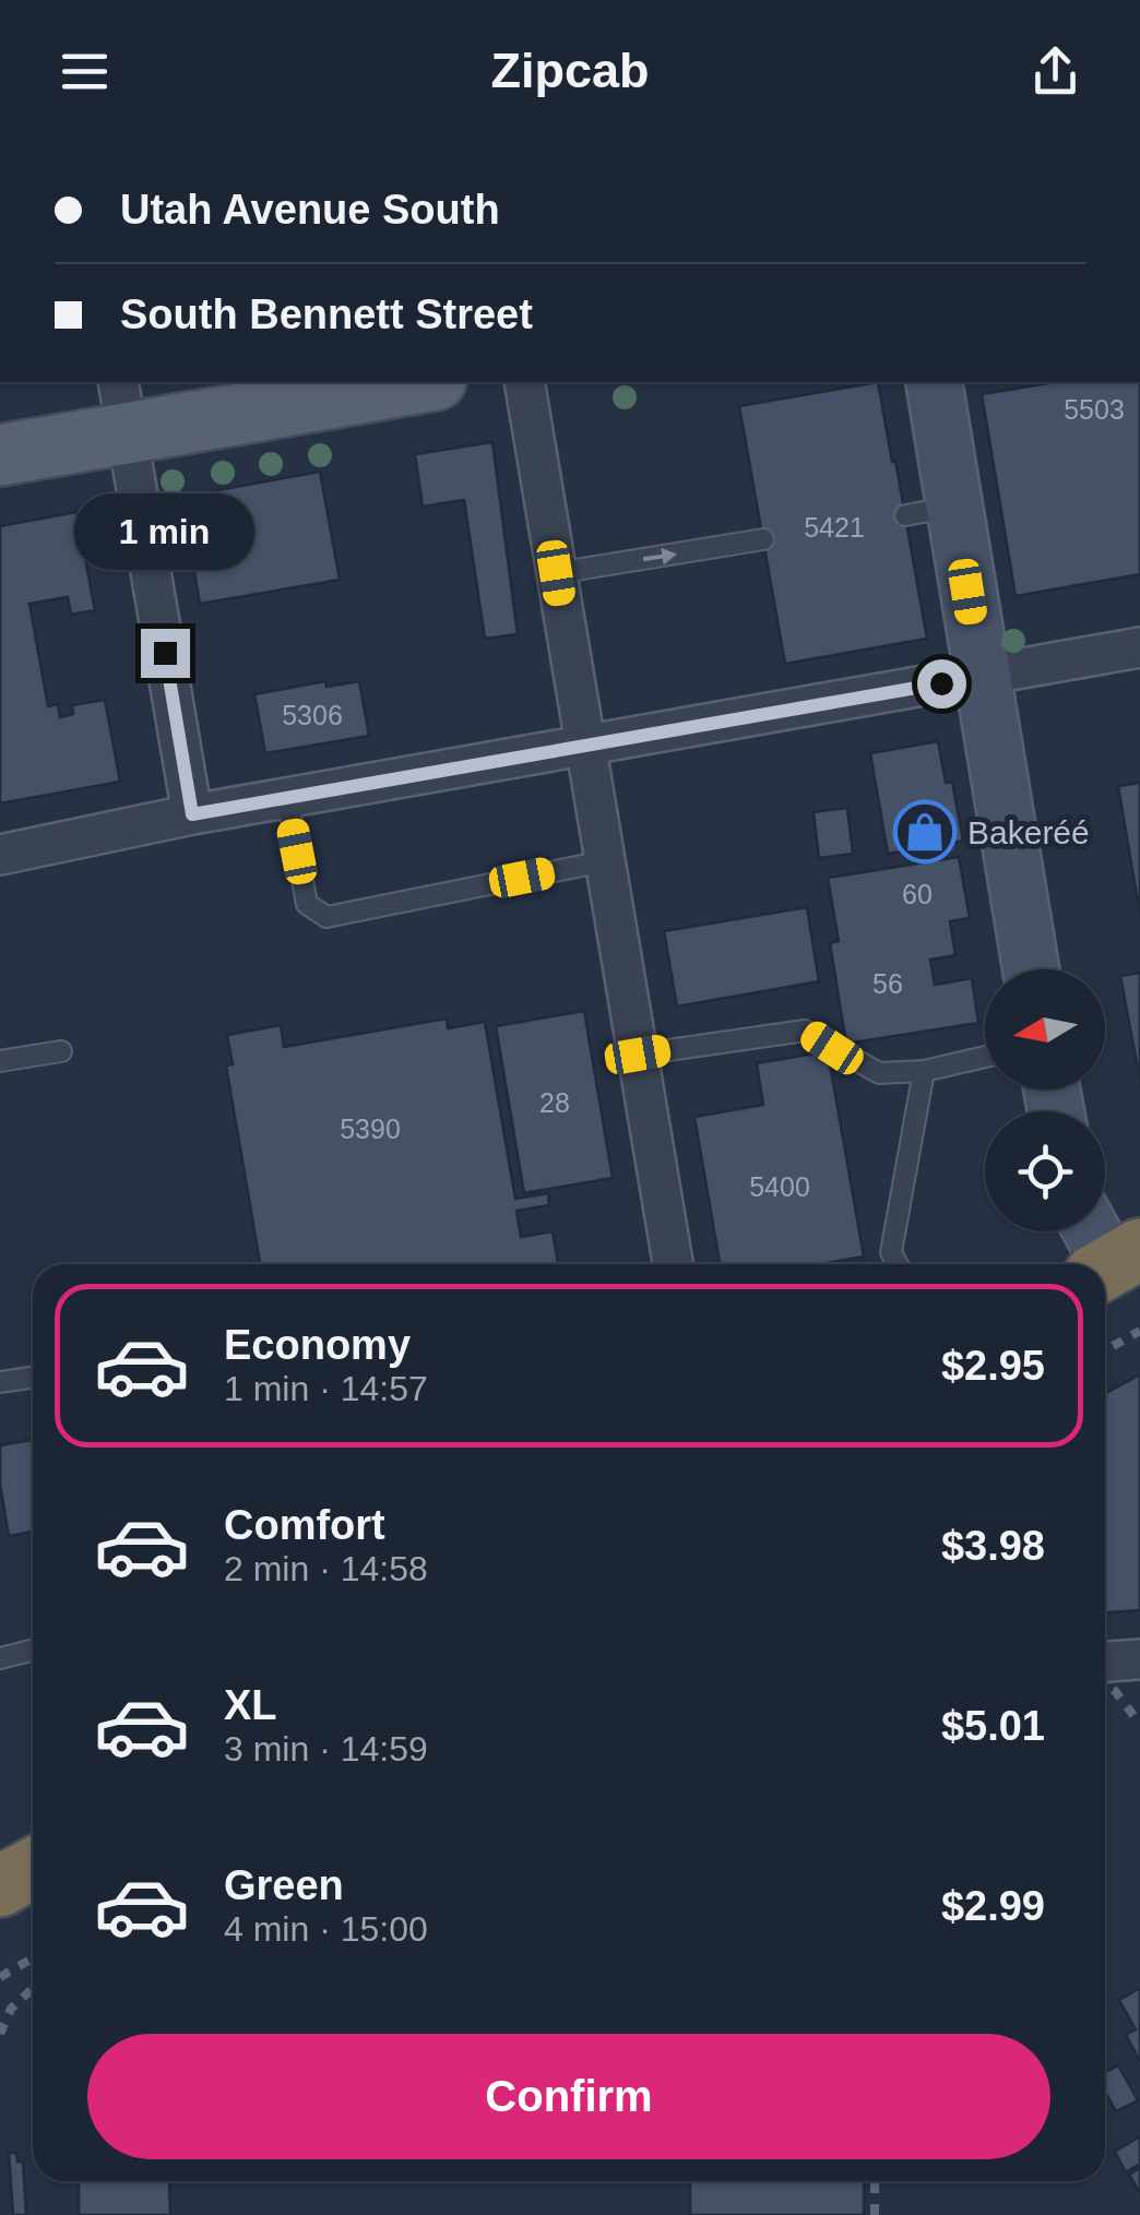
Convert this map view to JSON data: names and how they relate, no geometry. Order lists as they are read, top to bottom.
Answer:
{
  "places": {
    "shop": ["Bakeréé"]
  },
  "house_numbers": [
    "5503",
    "5421",
    "5306",
    "60",
    "56",
    "28",
    "5390",
    "5400"
  ],
  "north": "left",
  "page": {
    "header": "Zipcab",
    "banner": ["Utah Avenue South", "South Bennett Street"],
    "bubble": "1 min",
    "list": [
      {
        "name": "Economy",
        "note": "1 min · 14:57",
        "value": "$2.95"
      },
      {
        "name": "Comfort",
        "note": "2 min · 14:58",
        "value": "$3.98"
      },
      {
        "name": "XL",
        "note": "3 min · 14:59",
        "value": "$5.01"
      },
      {
        "name": "Green",
        "note": "4 min · 15:00",
        "value": "$2.99"
      }
    ],
    "buttons": "Confirm"
  }
}
